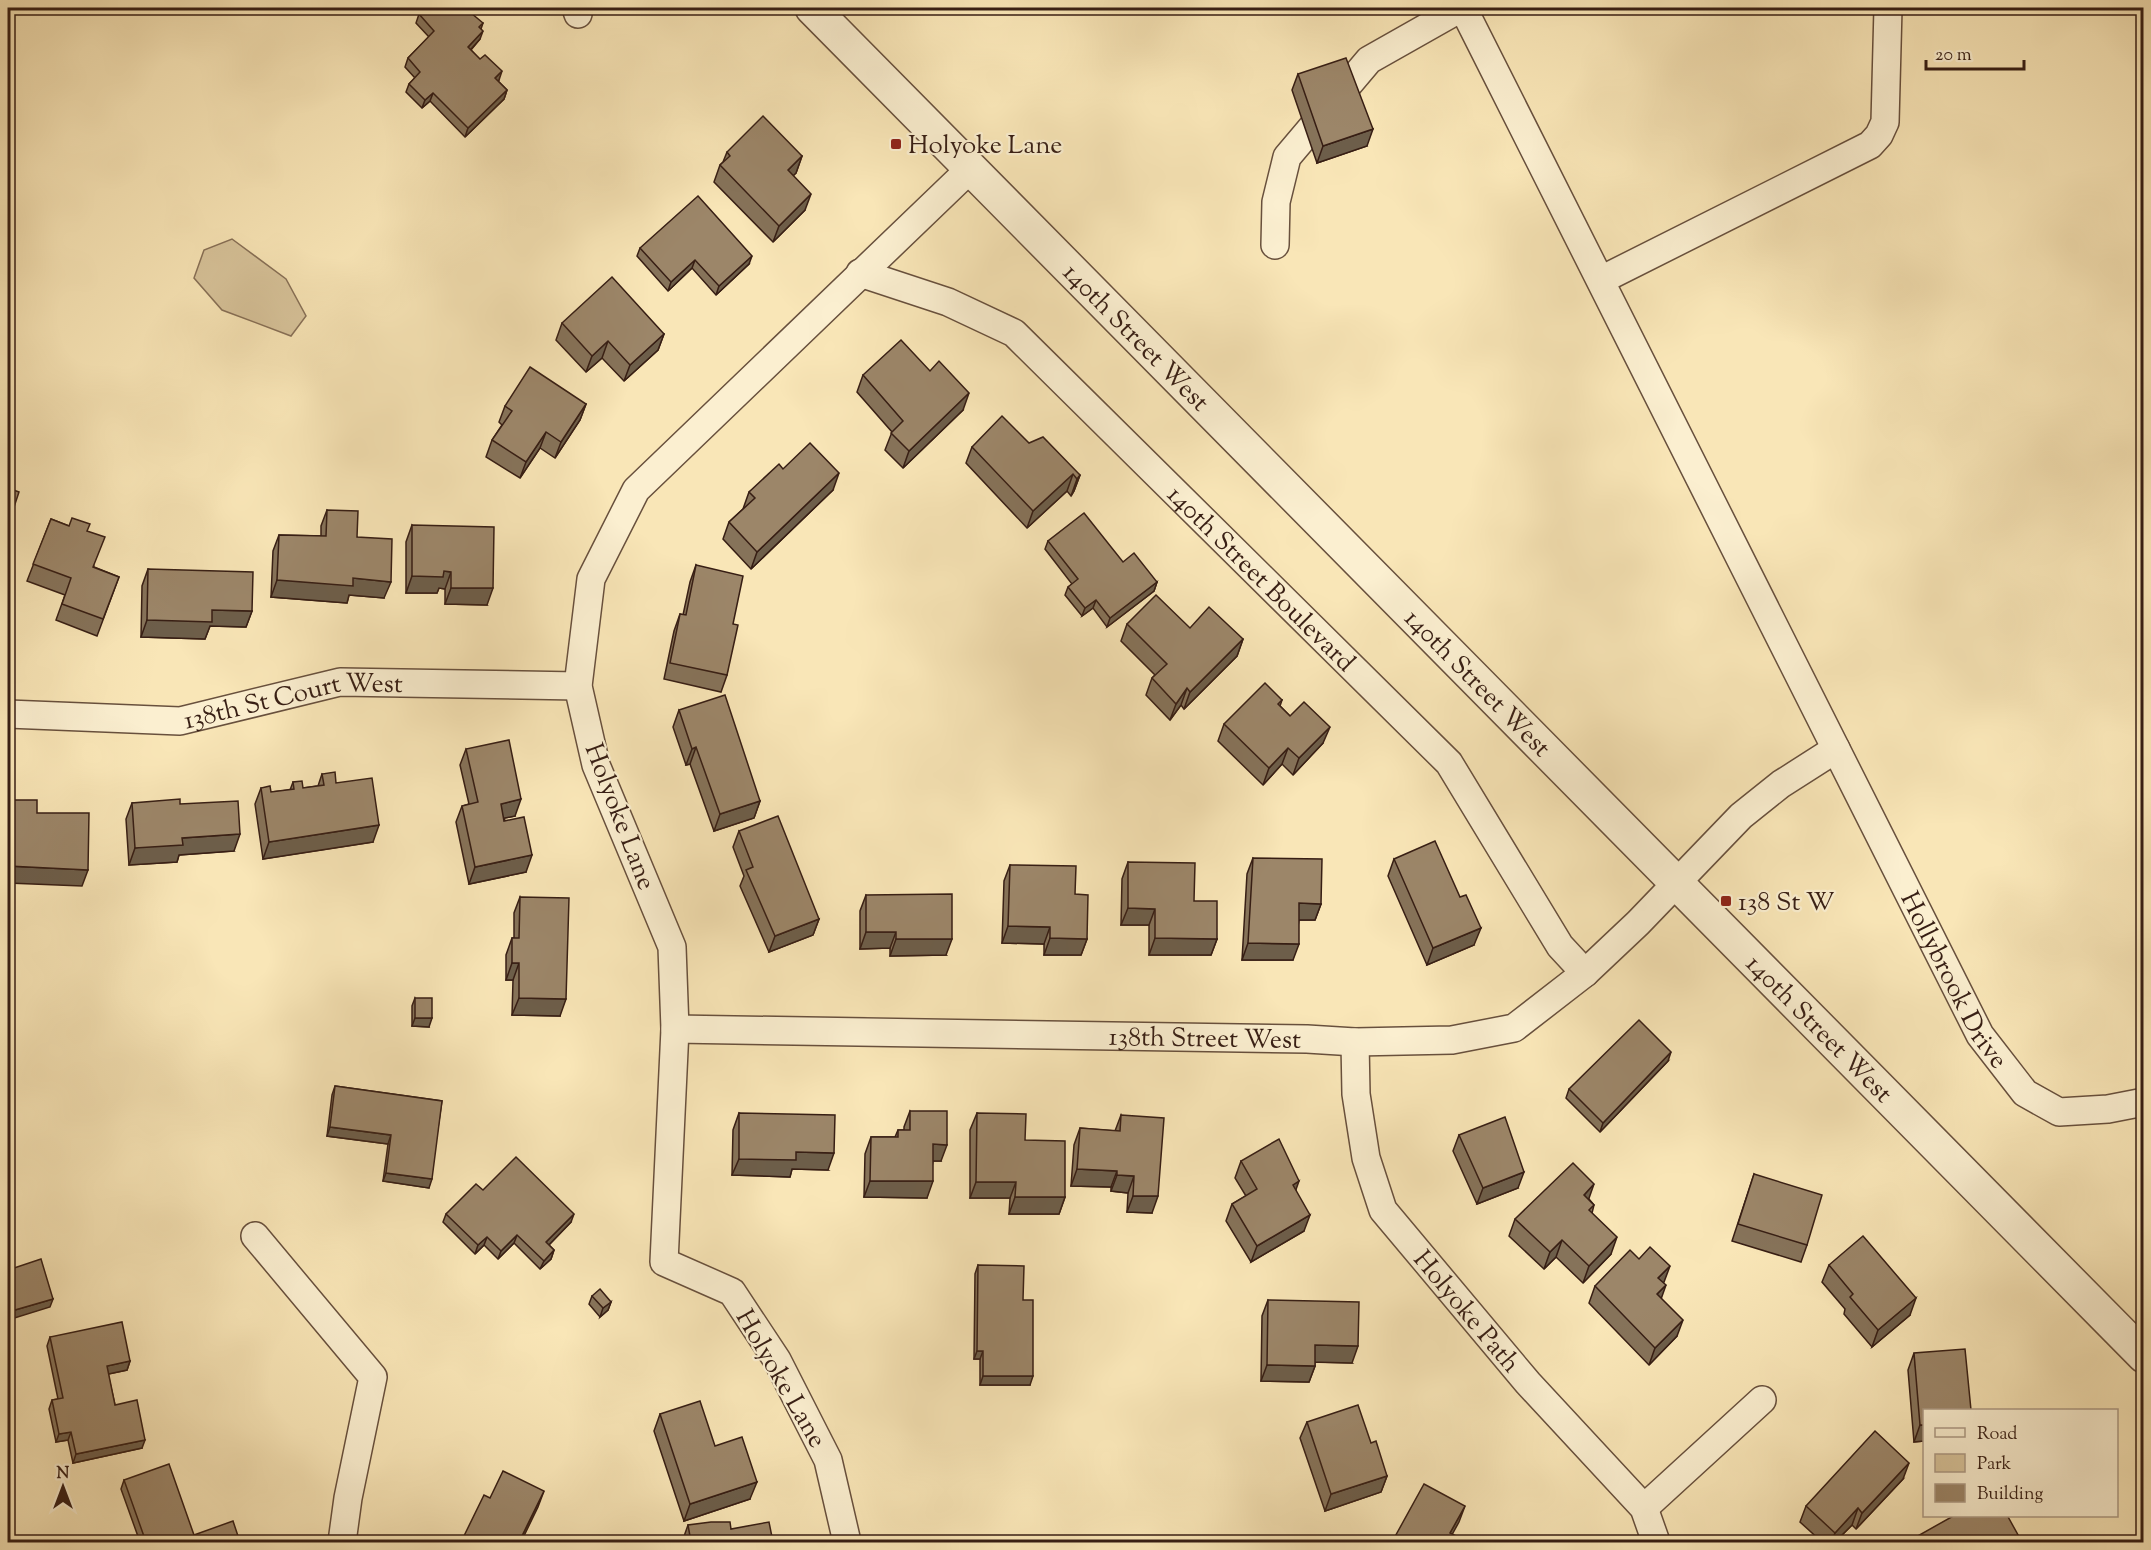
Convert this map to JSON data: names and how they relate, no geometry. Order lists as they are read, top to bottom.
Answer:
{
  "streets": {
    "street": [
      "140th Street West",
      "140th Street Boulevard",
      "138th St Court West",
      "Holyoke Lane",
      "Hollybrook Drive",
      "138th Street West",
      "Holyoke Path"
    ]
  },
  "crossings": [
    ["140th Street West", "Holyoke Lane"],
    ["140th Street West", "138th Street West"],
    ["140th Street Boulevard", "Holyoke Lane"],
    ["140th Street Boulevard", "138th Street West"],
    ["138th St Court West", "Holyoke Lane"],
    ["Holyoke Lane", "138th Street West"],
    ["Hollybrook Drive", "138th Street West"],
    ["138th Street West", "Holyoke Path"]
  ],
  "places": {
    "transit": ["Holyoke Lane", "138 St W"]
  },
  "legend": ["Road", "Park", "Building"],
  "scale_bar": "20 m",
  "north": "top"
}
